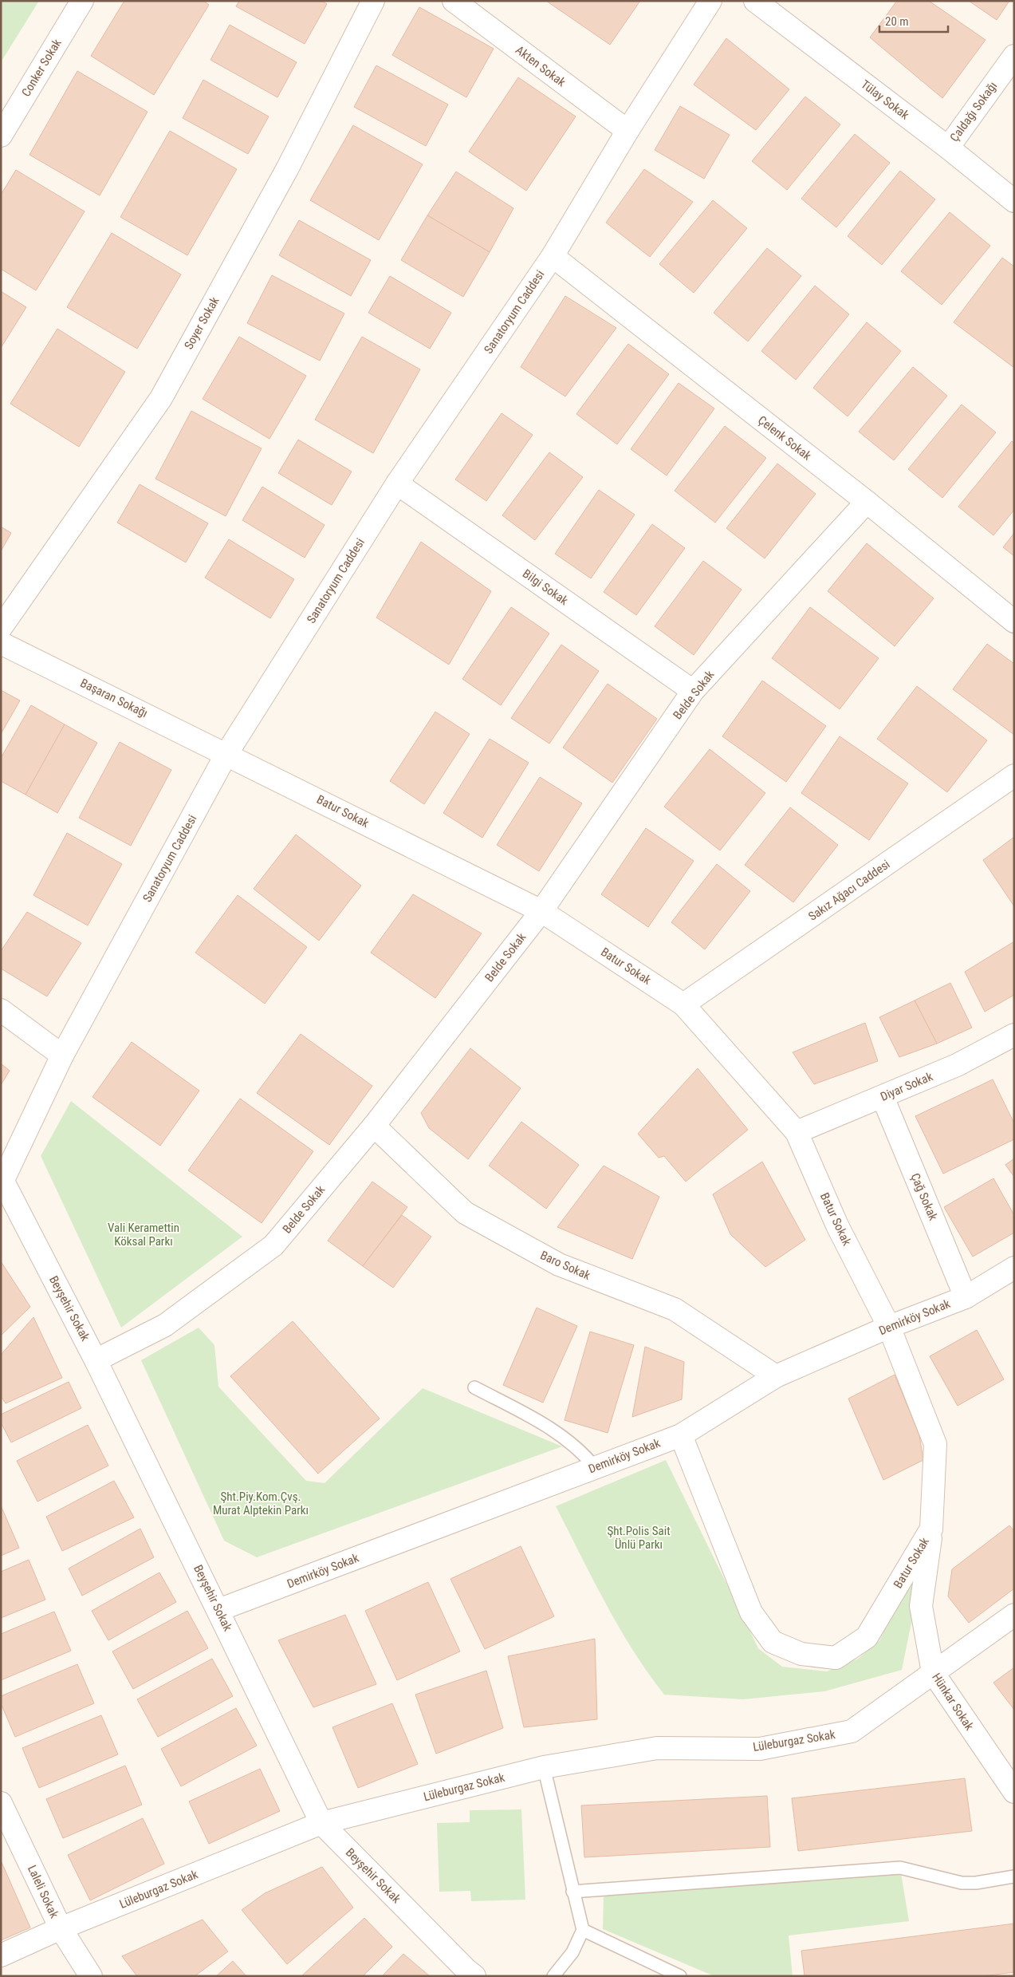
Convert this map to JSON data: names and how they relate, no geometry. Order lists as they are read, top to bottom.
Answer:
{
  "streets": {
    "street": [
      "Akten Sokak",
      "Conker Sokak",
      "Tülay Sokak",
      "Çaldağı Sokağı",
      "Sanatoryum Caddesi",
      "Soyer Sokak",
      "Çelenk Sokak",
      "Bilgi Sokak",
      "Belde Sokak",
      "Başaran Sokağı",
      "Batur Sokak",
      "Sakız Ağacı Caddesi",
      "Diyar Sokak",
      "Çağ Sokak",
      "Baro Sokak",
      "Beyşehir Sokak",
      "Demirköy Sokak",
      "Hünkar Sokak",
      "Lüleburgaz Sokak",
      "Laleli Sokak"
    ]
  },
  "crossings": [
    ["Akten Sokak", "Sanatoryum Caddesi"],
    ["Tülay Sokak", "Çaldağı Sokağı"],
    ["Sanatoryum Caddesi", "Çelenk Sokak"],
    ["Sanatoryum Caddesi", "Bilgi Sokak"],
    ["Sanatoryum Caddesi", "Başaran Sokağı"],
    ["Sanatoryum Caddesi", "Batur Sokak"],
    ["Sanatoryum Caddesi", "Beyşehir Sokak"],
    ["Çelenk Sokak", "Belde Sokak"],
    ["Bilgi Sokak", "Belde Sokak"],
    ["Belde Sokak", "Batur Sokak"],
    ["Belde Sokak", "Baro Sokak"],
    ["Belde Sokak", "Beyşehir Sokak"],
    ["Başaran Sokağı", "Batur Sokak"],
    ["Batur Sokak", "Sakız Ağacı Caddesi"],
    ["Batur Sokak", "Diyar Sokak"],
    ["Batur Sokak", "Demirköy Sokak"],
    ["Batur Sokak", "Hünkar Sokak"],
    ["Diyar Sokak", "Çağ Sokak"],
    ["Çağ Sokak", "Demirköy Sokak"],
    ["Baro Sokak", "Demirköy Sokak"],
    ["Beyşehir Sokak", "Demirköy Sokak"],
    ["Beyşehir Sokak", "Lüleburgaz Sokak"],
    ["Hünkar Sokak", "Lüleburgaz Sokak"],
    ["Lüleburgaz Sokak", "Laleli Sokak"]
  ],
  "parks": ["Vali Keramettin Köksal Parkı", "Şht.Piy.Kom.Çvş. Murat Alptekin Parkı", "Şht.Polis Sait Ünlü Parkı"],
  "scale_bar": "20 m"
}
